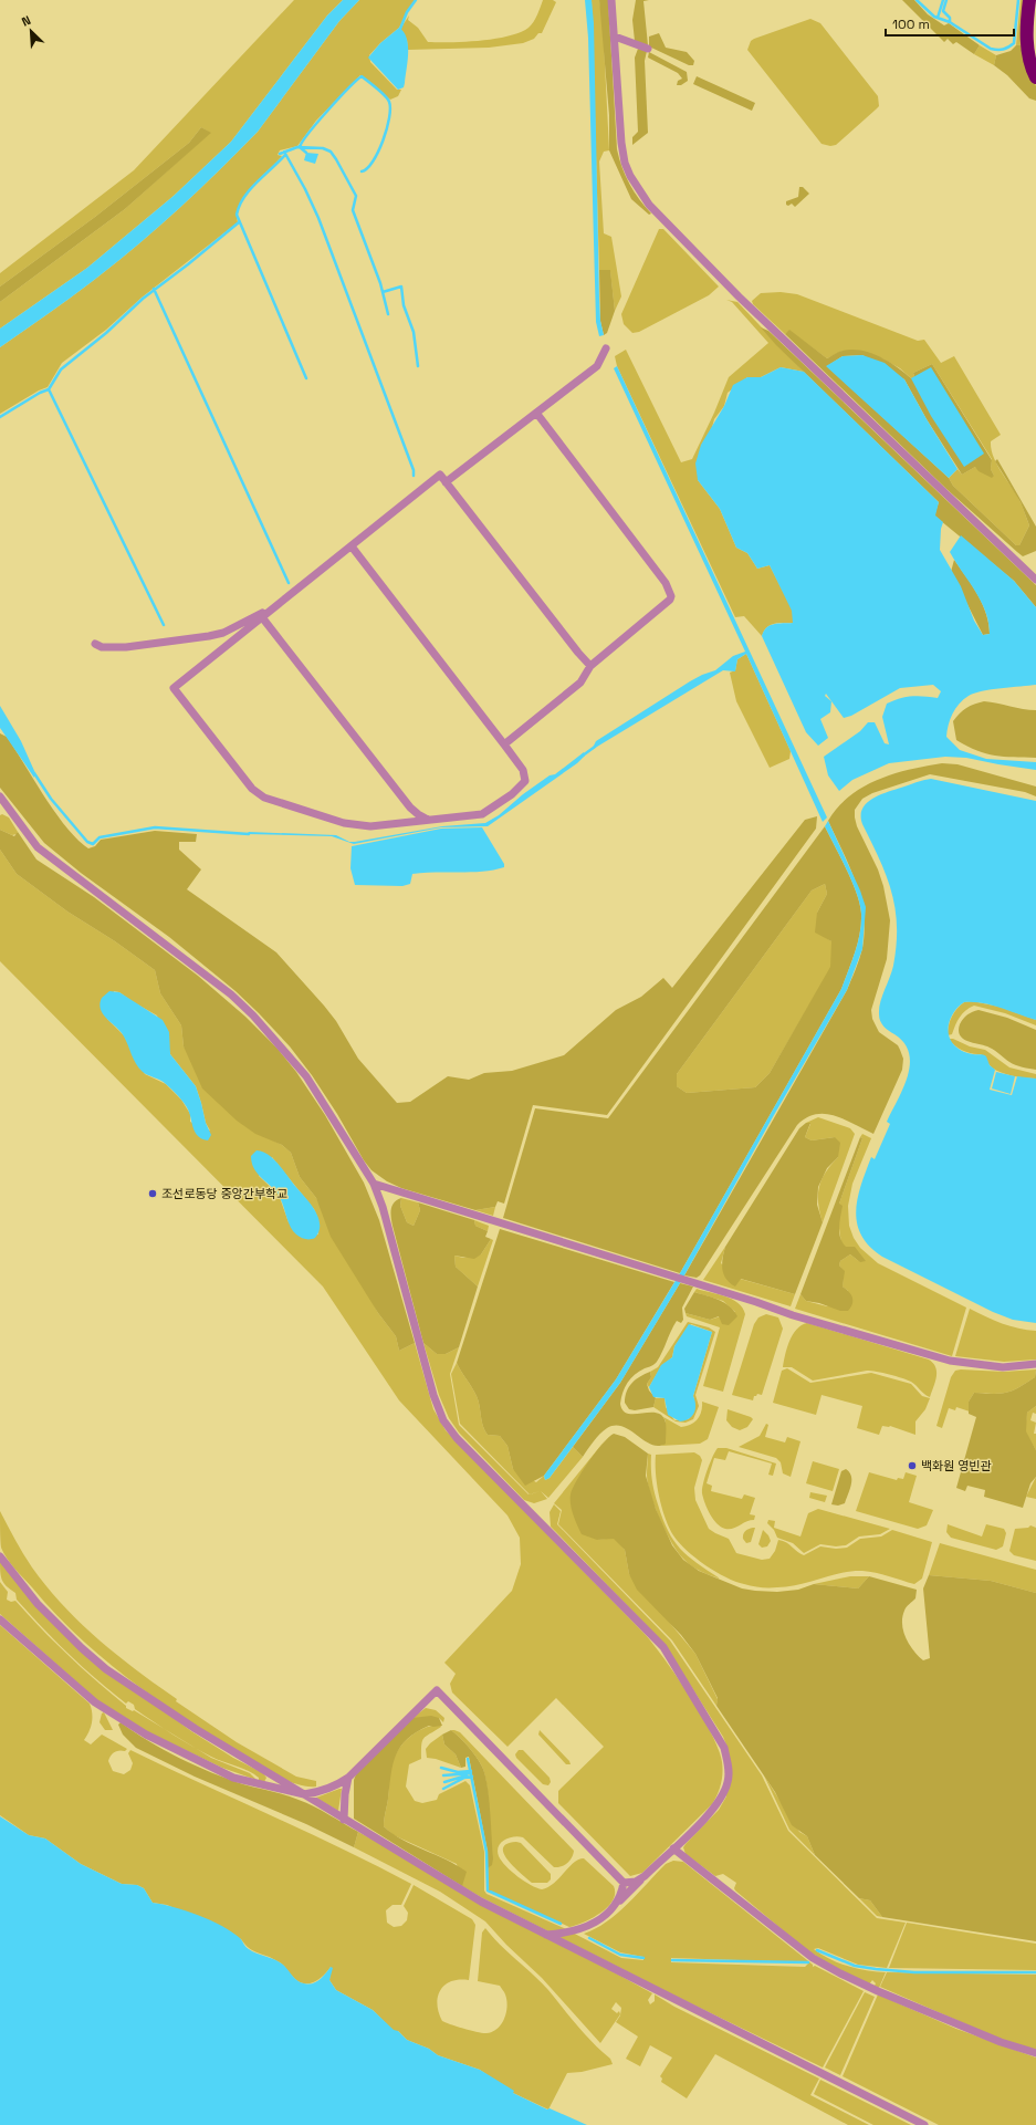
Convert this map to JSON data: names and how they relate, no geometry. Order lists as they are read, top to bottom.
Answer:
{
  "places": ["조선로동당 중앙간부학교", "백화원 영빈관"],
  "scale_bar": "100 m",
  "north": "top left"
}
